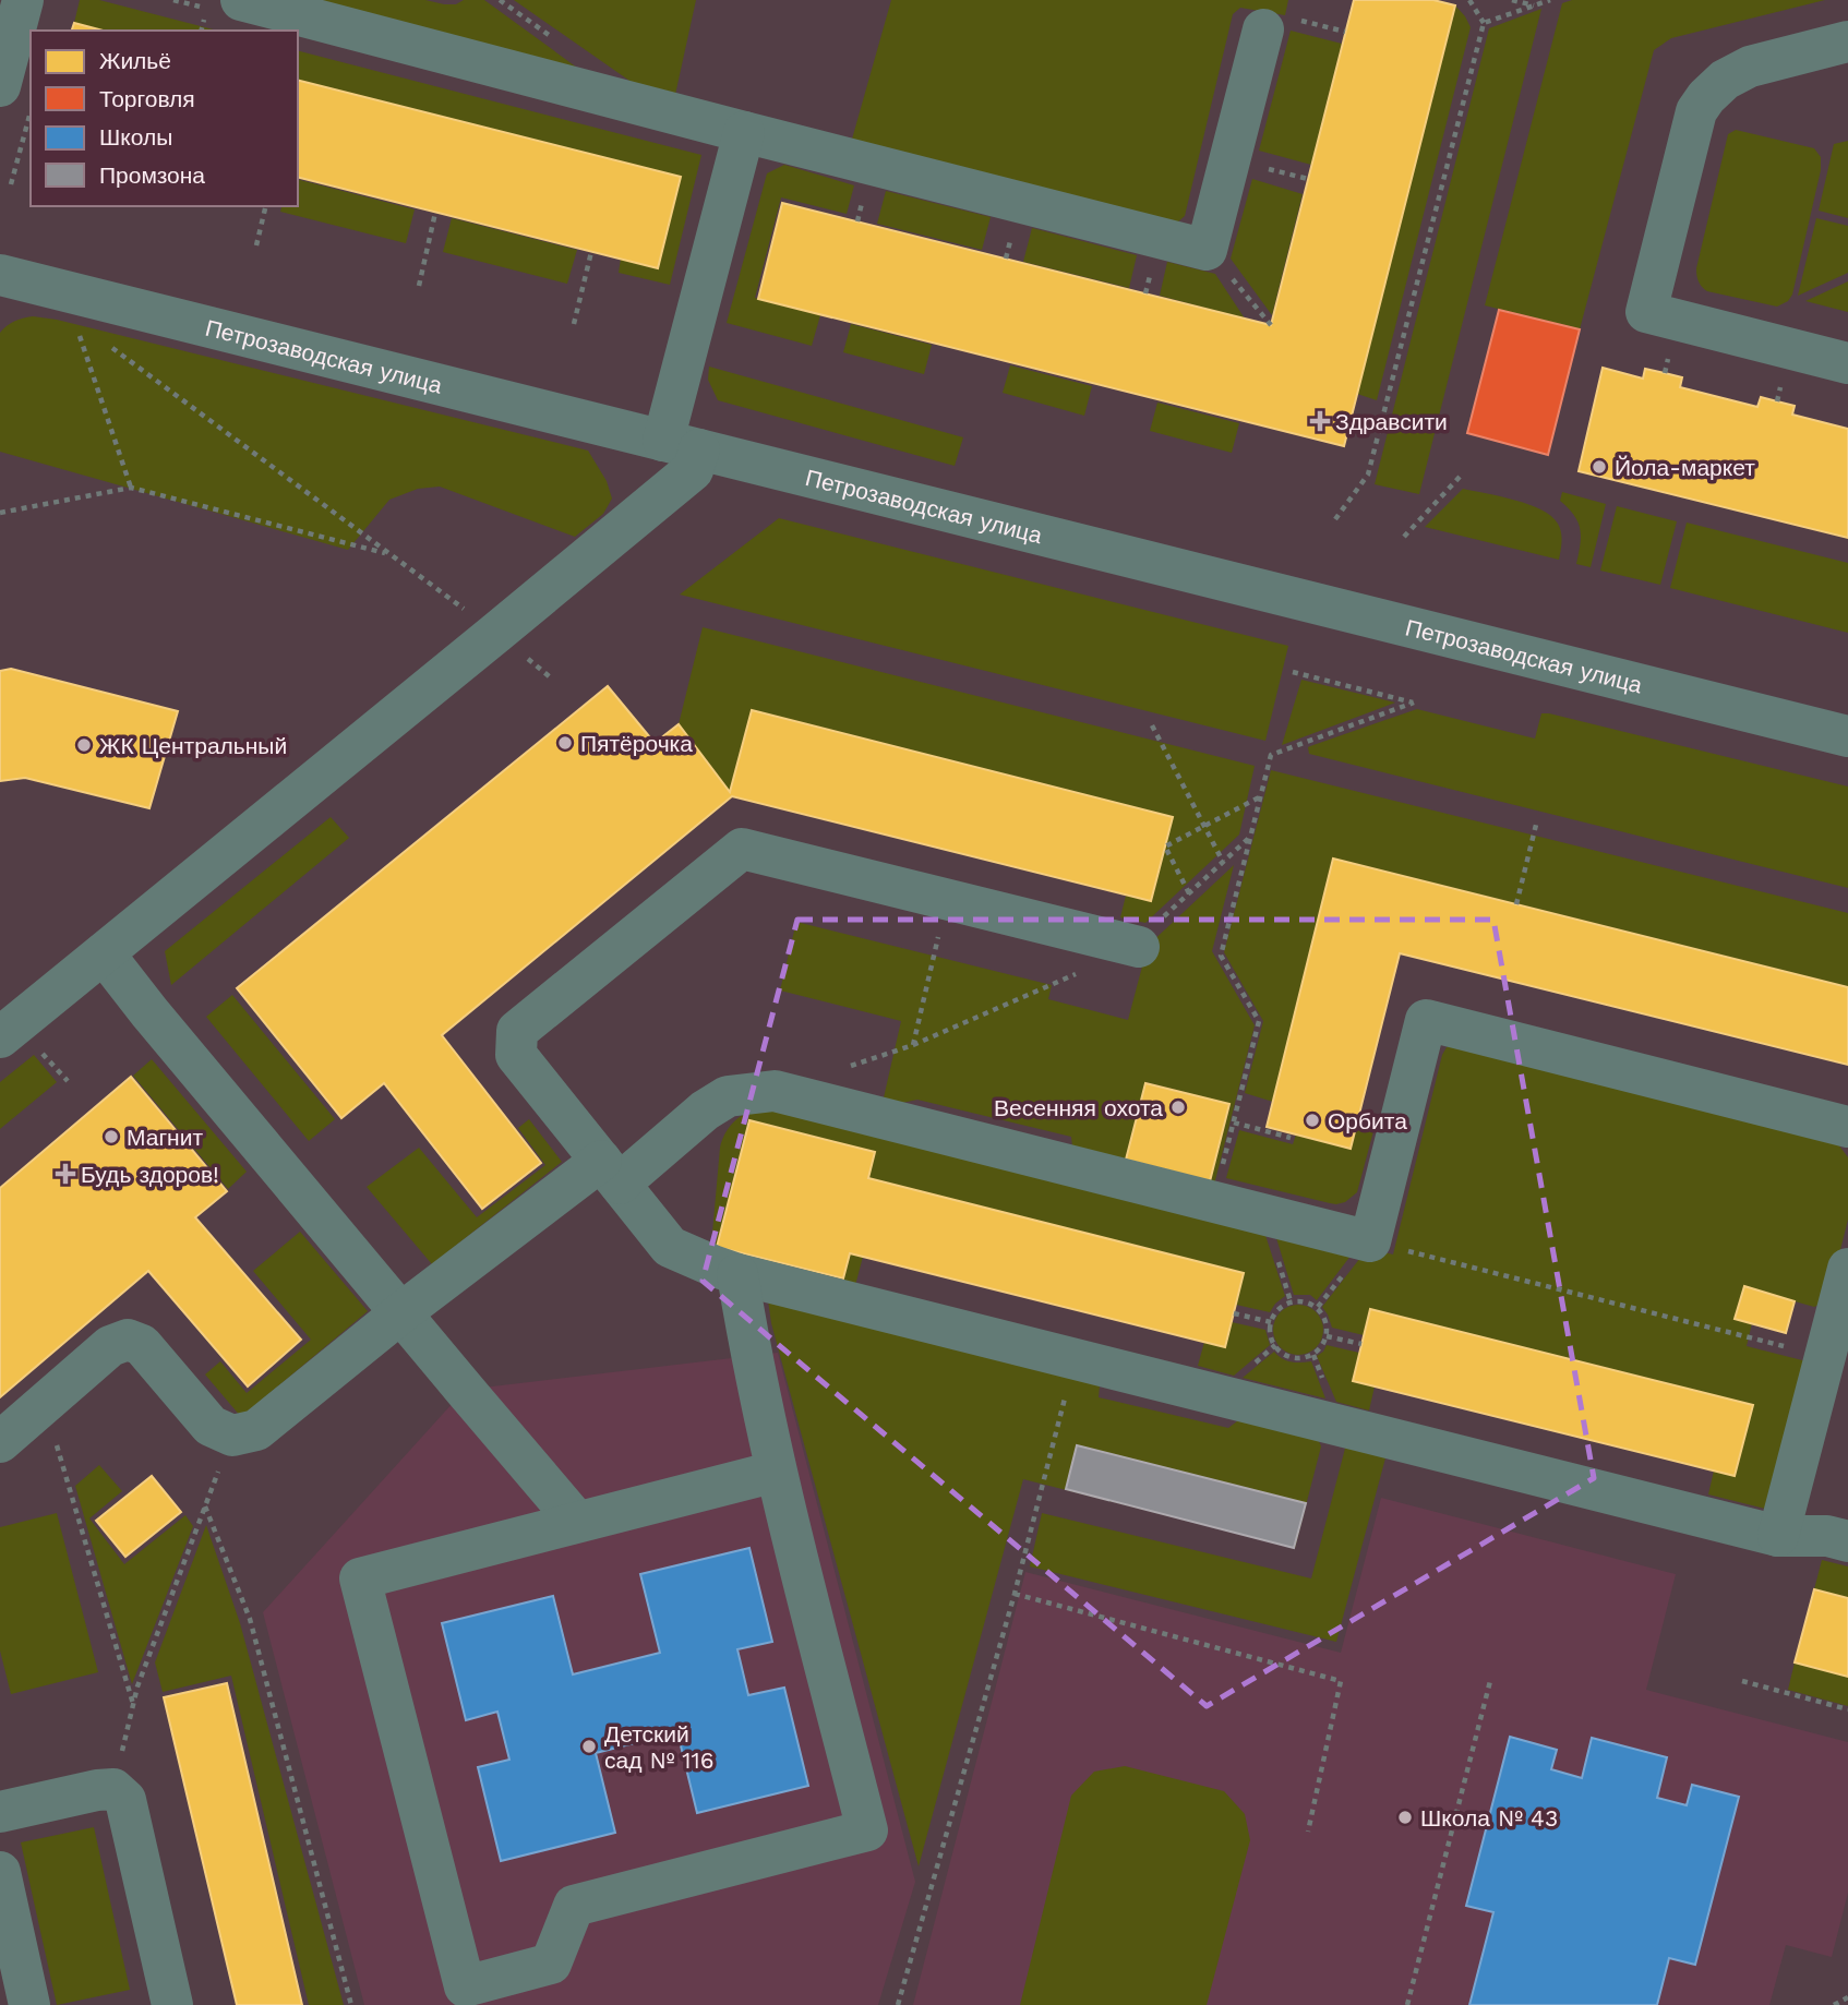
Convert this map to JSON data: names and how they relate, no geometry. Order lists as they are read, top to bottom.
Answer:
{
  "streets": {
    "street": ["Петрозаводская улица"]
  },
  "places": {
    "health": ["Здравсити", "Будь здоров!"],
    "other": [
      "Йола-маркет",
      "Пятёрочка",
      "ЖК Центральный",
      "Весенняя охота",
      "Орбита",
      "Магнит",
      "Детский сад № 116",
      "Школа № 43"
    ]
  },
  "legend": [
    "Жильё",
    "Торговля",
    "Школы",
    "Промзона"
  ]
}
